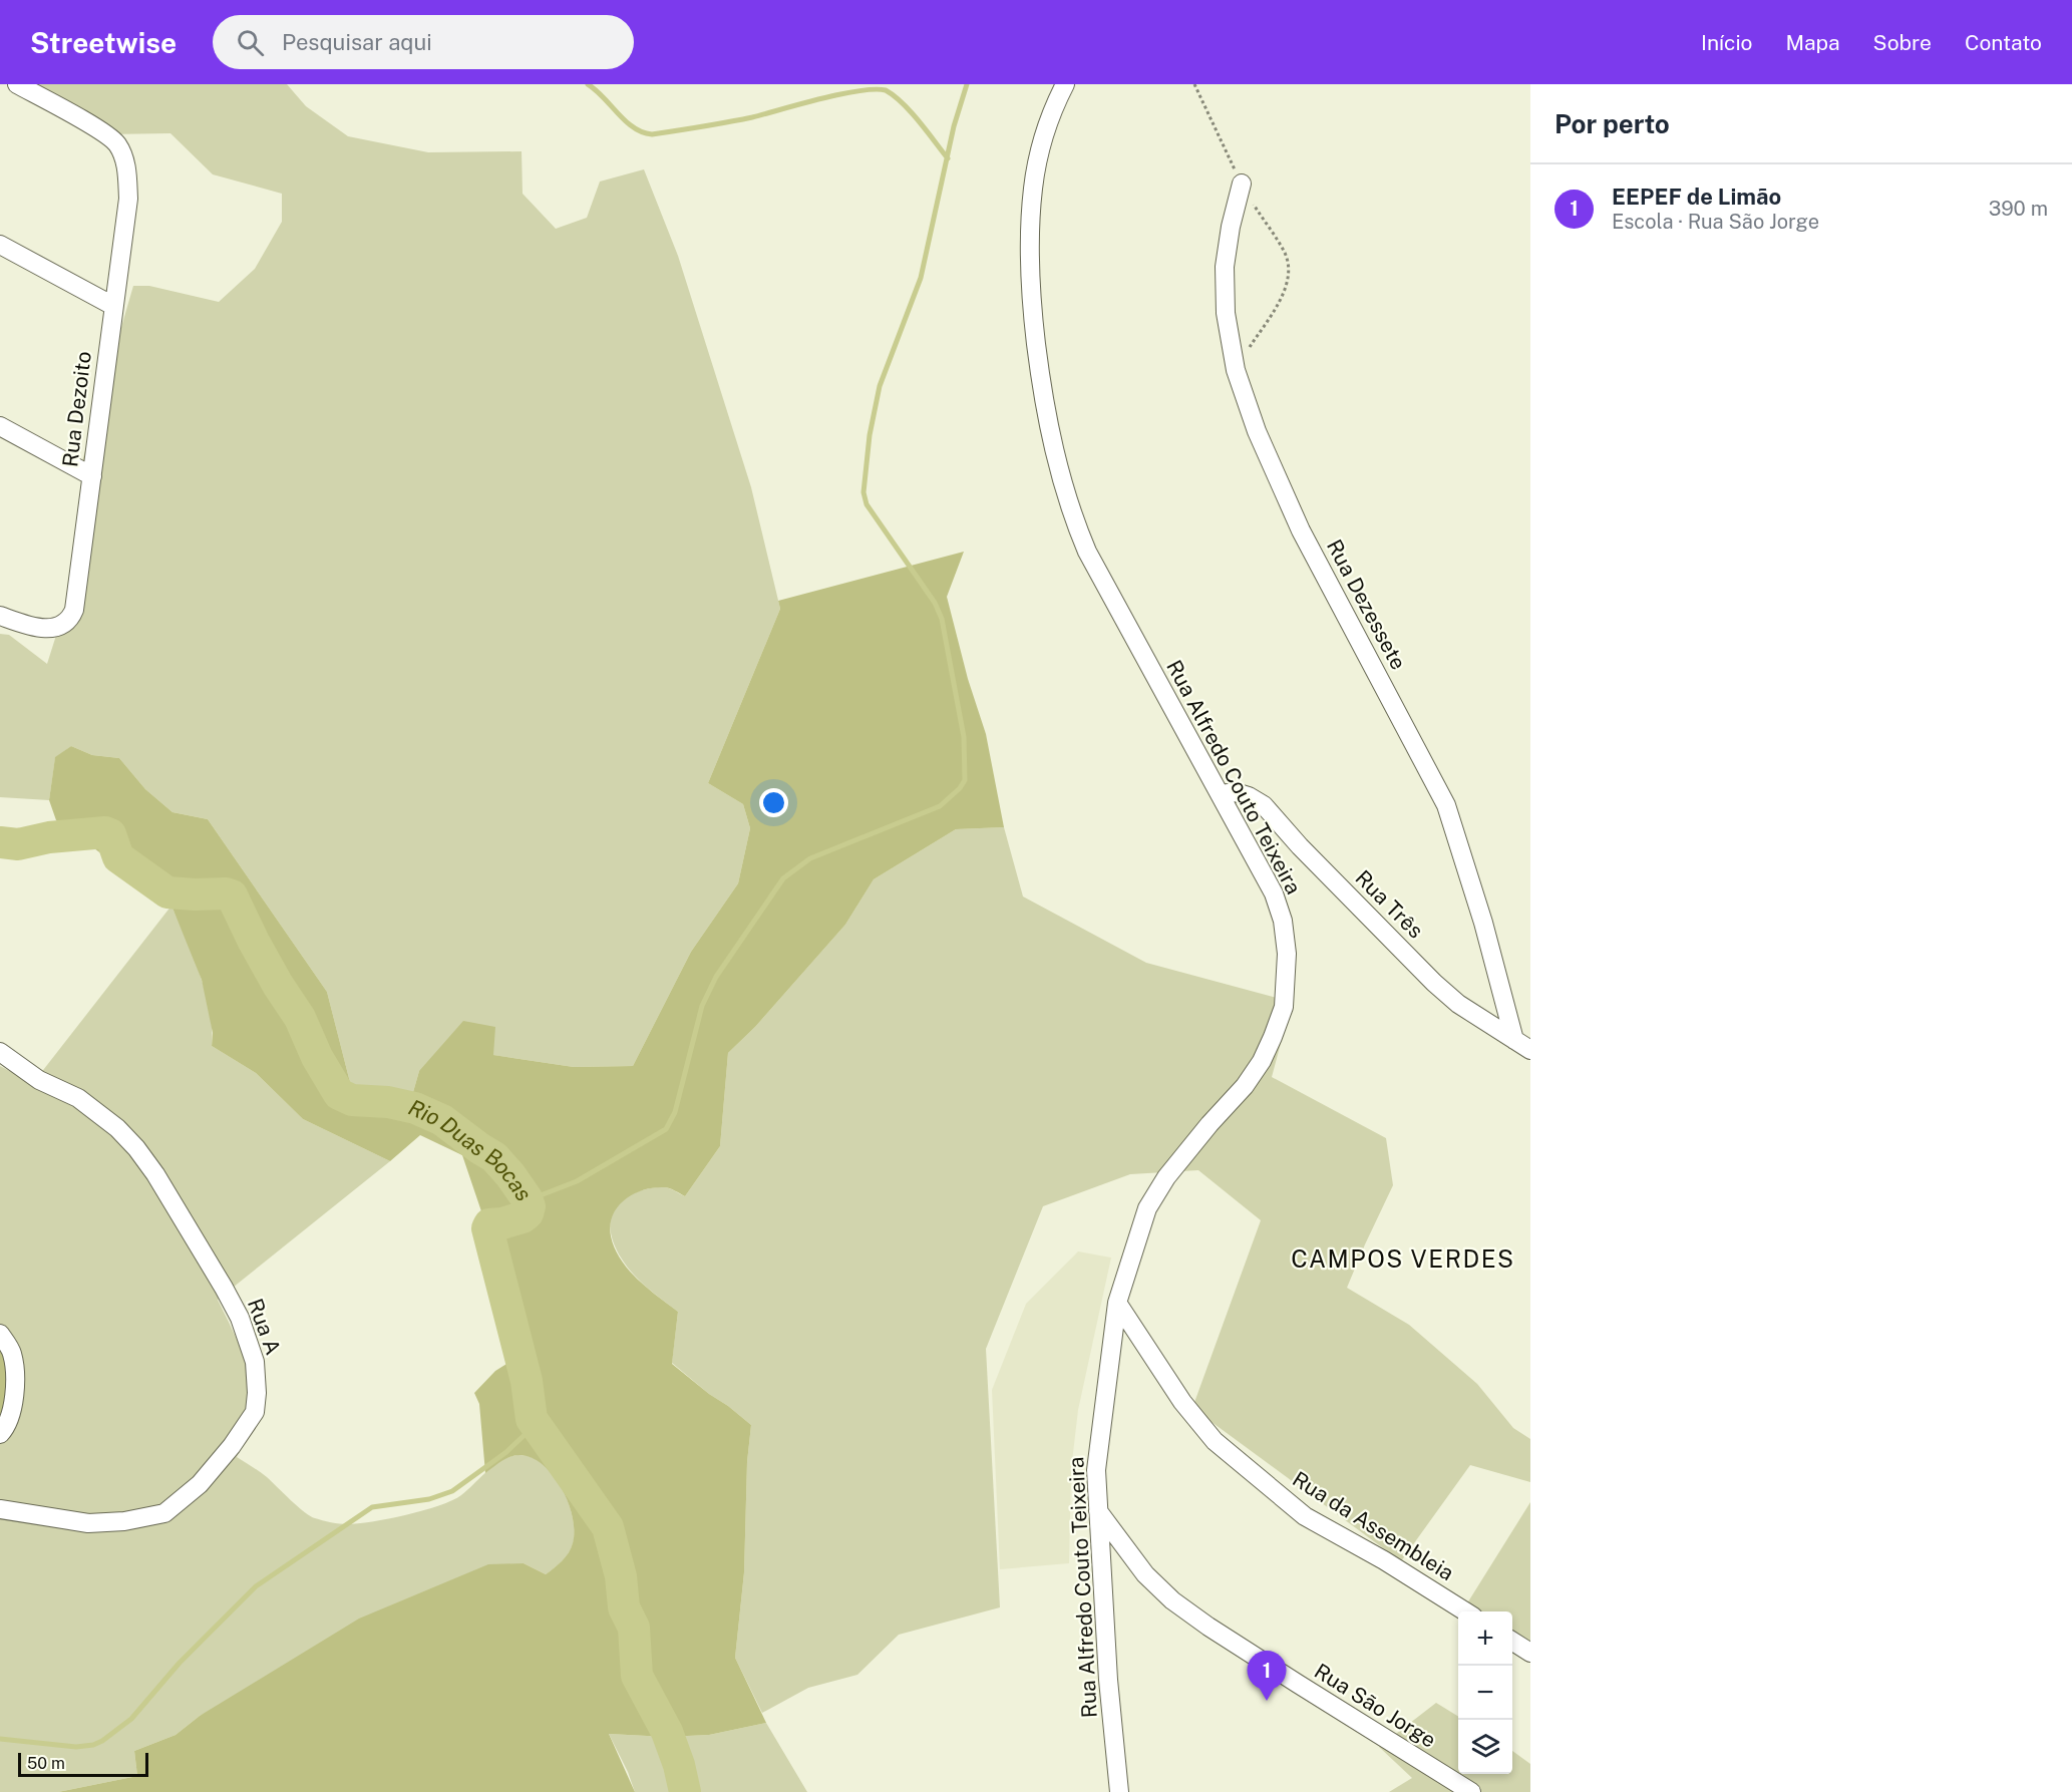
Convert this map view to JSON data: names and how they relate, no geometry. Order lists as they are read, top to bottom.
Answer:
{
  "streets": {
    "street": [
      "Rua Dezoito",
      "Rua Dezessete",
      "Rua Alfredo Couto Teixeira",
      "Rua Três",
      "Rua A",
      "Rua da Assembleia",
      "Rua São Jorge"
    ]
  },
  "crossings": [
    ["Rua Dezessete", "Rua Três"],
    ["Rua Alfredo Couto Teixeira", "Rua Três"],
    ["Rua Alfredo Couto Teixeira", "Rua da Assembleia"],
    ["Rua Alfredo Couto Teixeira", "Rua São Jorge"]
  ],
  "districts": ["CAMPOS VERDES"],
  "water": ["Rio Duas Bocas"],
  "scale_bar": "50 m",
  "page": {
    "header": "Streetwise",
    "search": "Pesquisar aqui",
    "nav": [
      "Início",
      "Mapa",
      "Sobre",
      "Contato"
    ],
    "heading": "Por perto",
    "list": [
      {
        "mark": "1",
        "name": "EEPEF de Limão",
        "note": "Escola · Rua São Jorge",
        "value": "390 m"
      }
    ],
    "map_buttons": ["+", "−"],
    "pins": "1",
    "scale": "50 m"
  }
}
